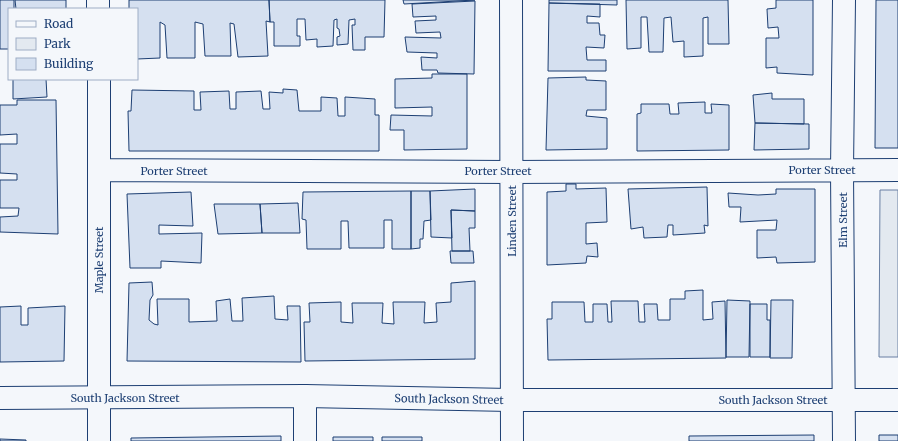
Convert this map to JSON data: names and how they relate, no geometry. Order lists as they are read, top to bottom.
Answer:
{
  "streets": {
    "street": [
      "Porter Street",
      "Elm Street",
      "Linden Street",
      "Maple Street",
      "South Jackson Street"
    ]
  },
  "crossings": [
    ["Porter Street", "Elm Street"],
    ["Porter Street", "Linden Street"],
    ["Porter Street", "Maple Street"],
    ["Elm Street", "South Jackson Street"],
    ["Linden Street", "South Jackson Street"],
    ["Maple Street", "South Jackson Street"]
  ],
  "legend": ["Road", "Park", "Building"]
}
